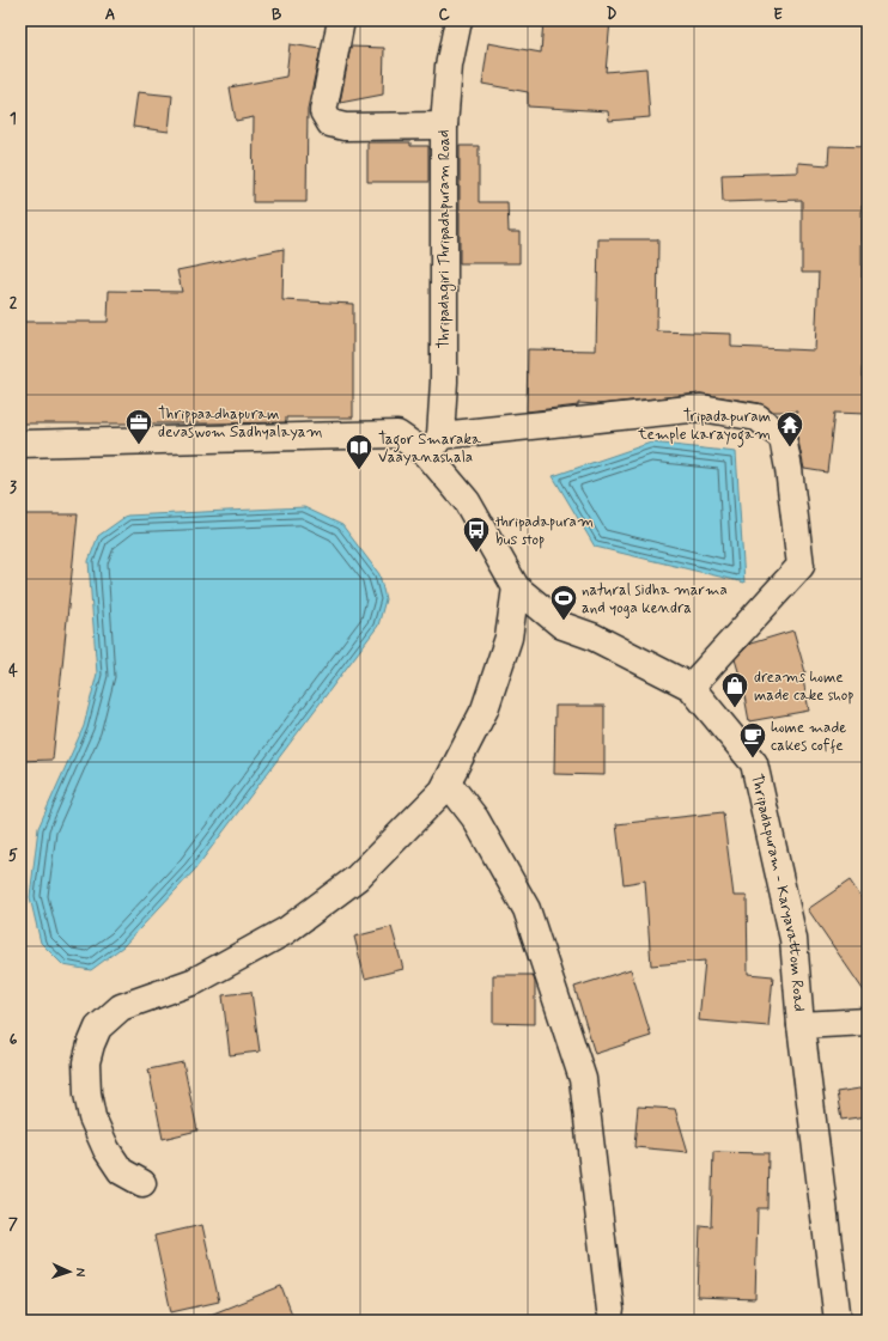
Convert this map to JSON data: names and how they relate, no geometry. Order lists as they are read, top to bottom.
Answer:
{
  "streets": {
    "street": ["Thripadagiri Thripadapuram Road", "Thripadapuram - Karyavattom Road"]
  },
  "places": {
    "office": ["Thrippaadhapuram devaswom Sadhyalayam"],
    "temple": ["Tripadapuram temple karayogam"],
    "library": ["Tagor Smaraka Vaayanashala"],
    "bus stop": ["thripadapuram bus stop"],
    "sports": ["natural sidha marma and yoga kendra"],
    "shop": ["dreams home made cake shop"],
    "cafe": ["home made cakes coffe"]
  },
  "north": "right",
  "grid": {
    "columns": [
      "A",
      "B",
      "C",
      "D",
      "E"
    ],
    "rows": [
      "1",
      "2",
      "3",
      "4",
      "5",
      "6",
      "7"
    ]
  }
}
